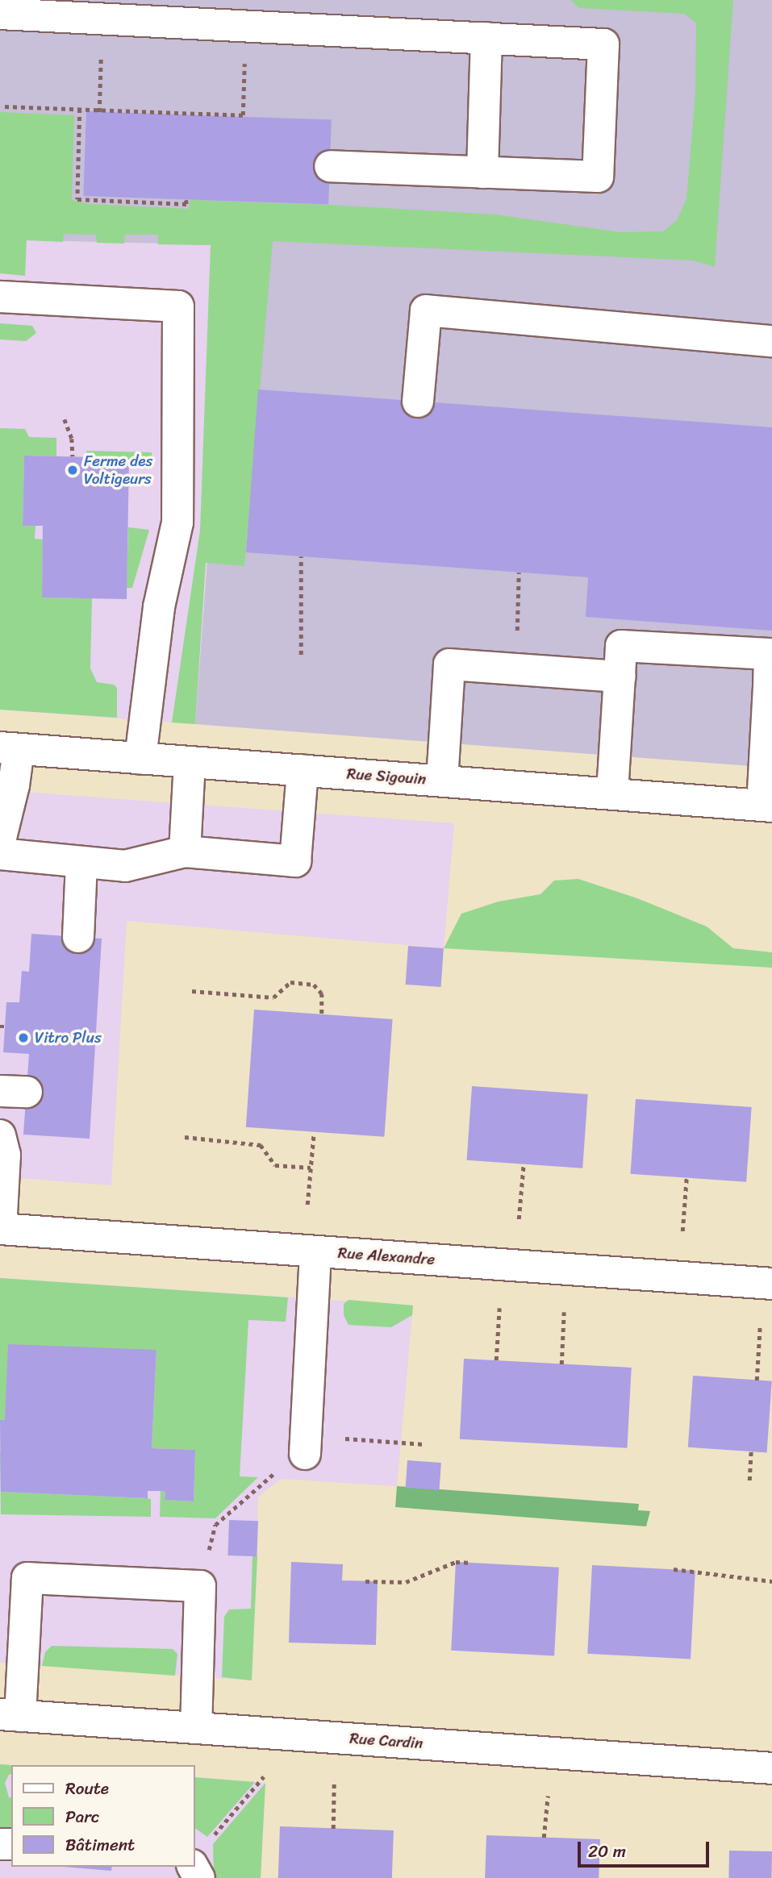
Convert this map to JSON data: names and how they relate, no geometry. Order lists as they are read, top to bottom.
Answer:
{
  "streets": {
    "street": ["Rue Sigouin", "Rue Alexandre", "Rue Cardin"]
  },
  "places": ["Ferme des Voltigeurs", "Vitro Plus"],
  "legend": ["Route", "Parc", "Bâtiment"],
  "scale_bar": "20 m"
}
